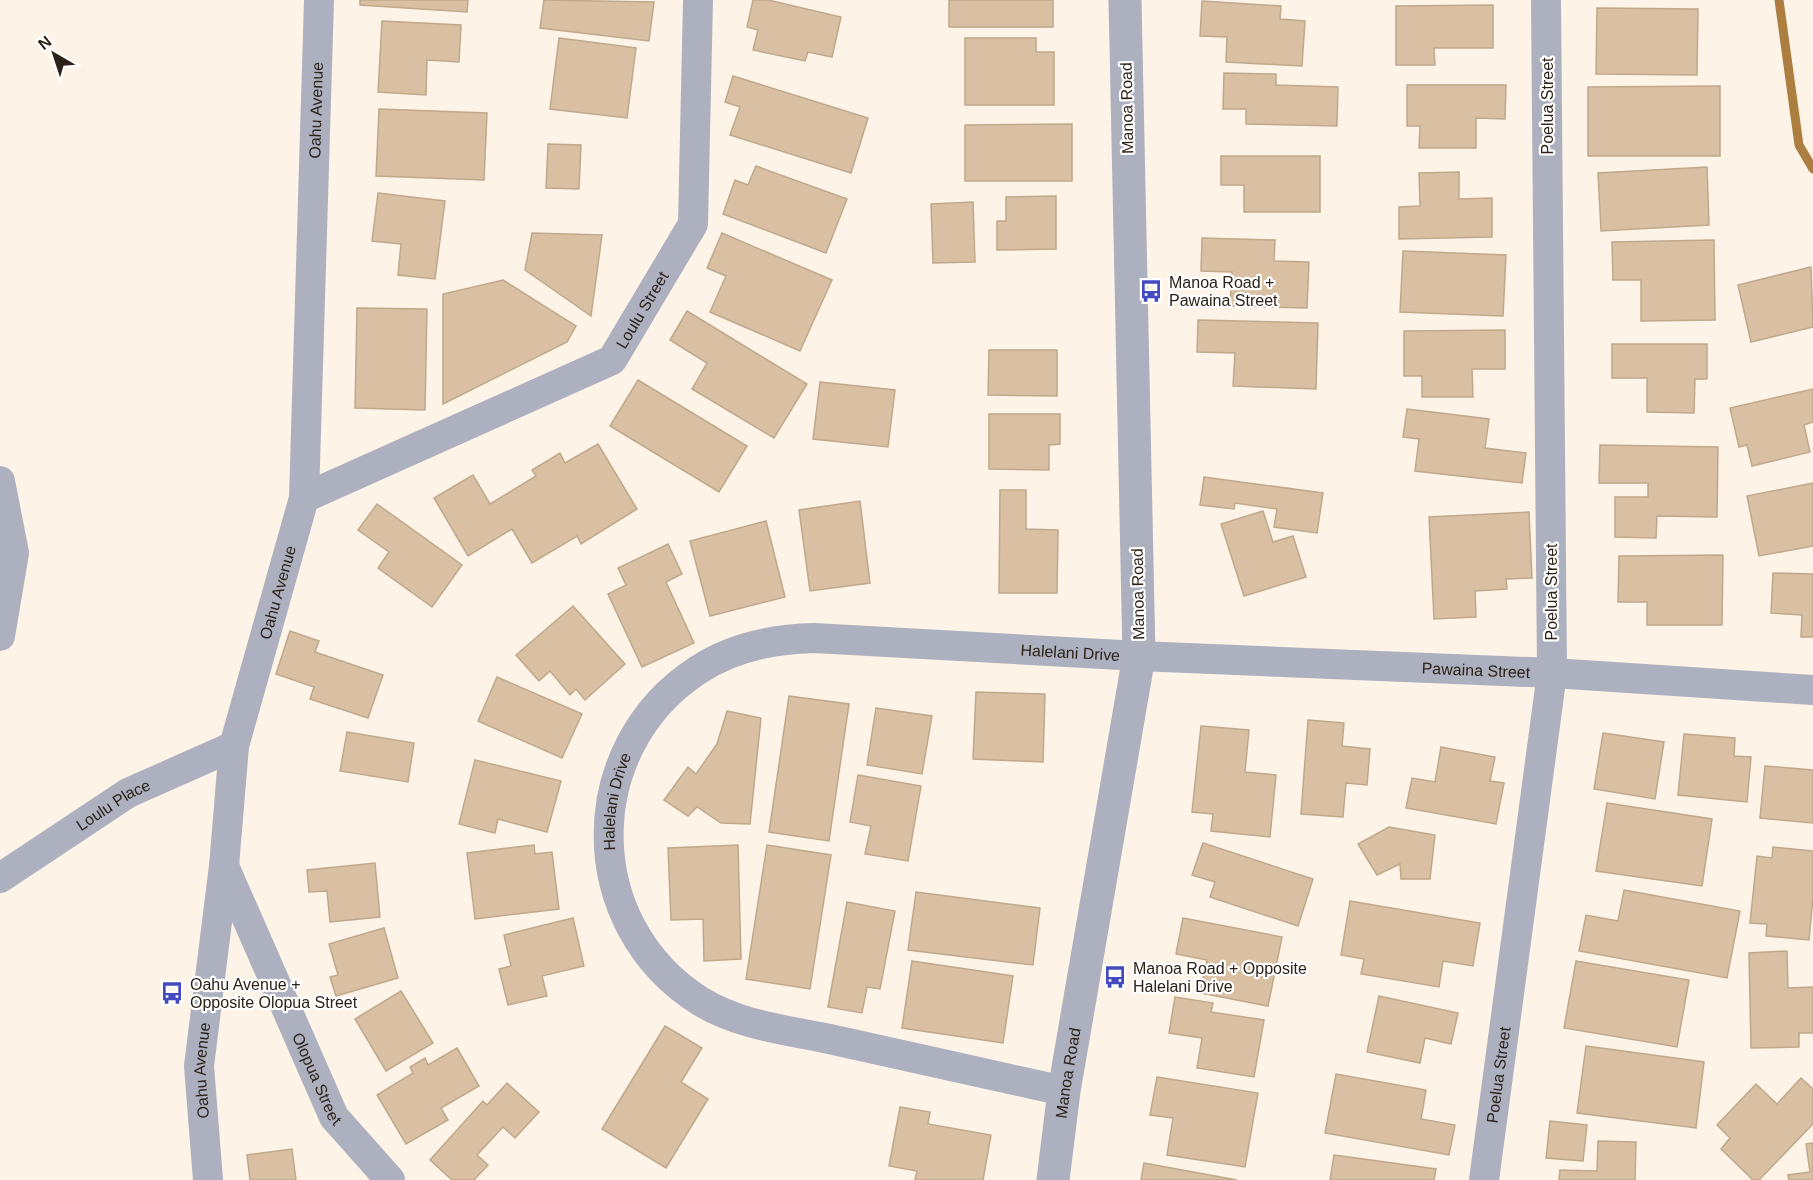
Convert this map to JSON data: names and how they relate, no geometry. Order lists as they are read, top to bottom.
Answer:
{
  "streets": {
    "street": [
      "Poelua Street",
      "Manoa Road",
      "Oahu Avenue",
      "Loulu Street",
      "Halelani Drive",
      "Pawaina Street",
      "Loulu Place",
      "Olopua Street"
    ]
  },
  "crossings": [
    ["Poelua Street", "Pawaina Street"],
    ["Manoa Road", "Halelani Drive"],
    ["Manoa Road", "Pawaina Street"],
    ["Oahu Avenue", "Loulu Street"],
    ["Oahu Avenue", "Loulu Place"],
    ["Oahu Avenue", "Olopua Street"],
    ["Halelani Drive", "Pawaina Street"]
  ],
  "places": {
    "bus stop": ["Manoa Road + Pawaina Street", "Manoa Road + Opposite Halelani Drive", "Oahu Avenue + Opposite Olopua Street"]
  },
  "north": "top left"
}
